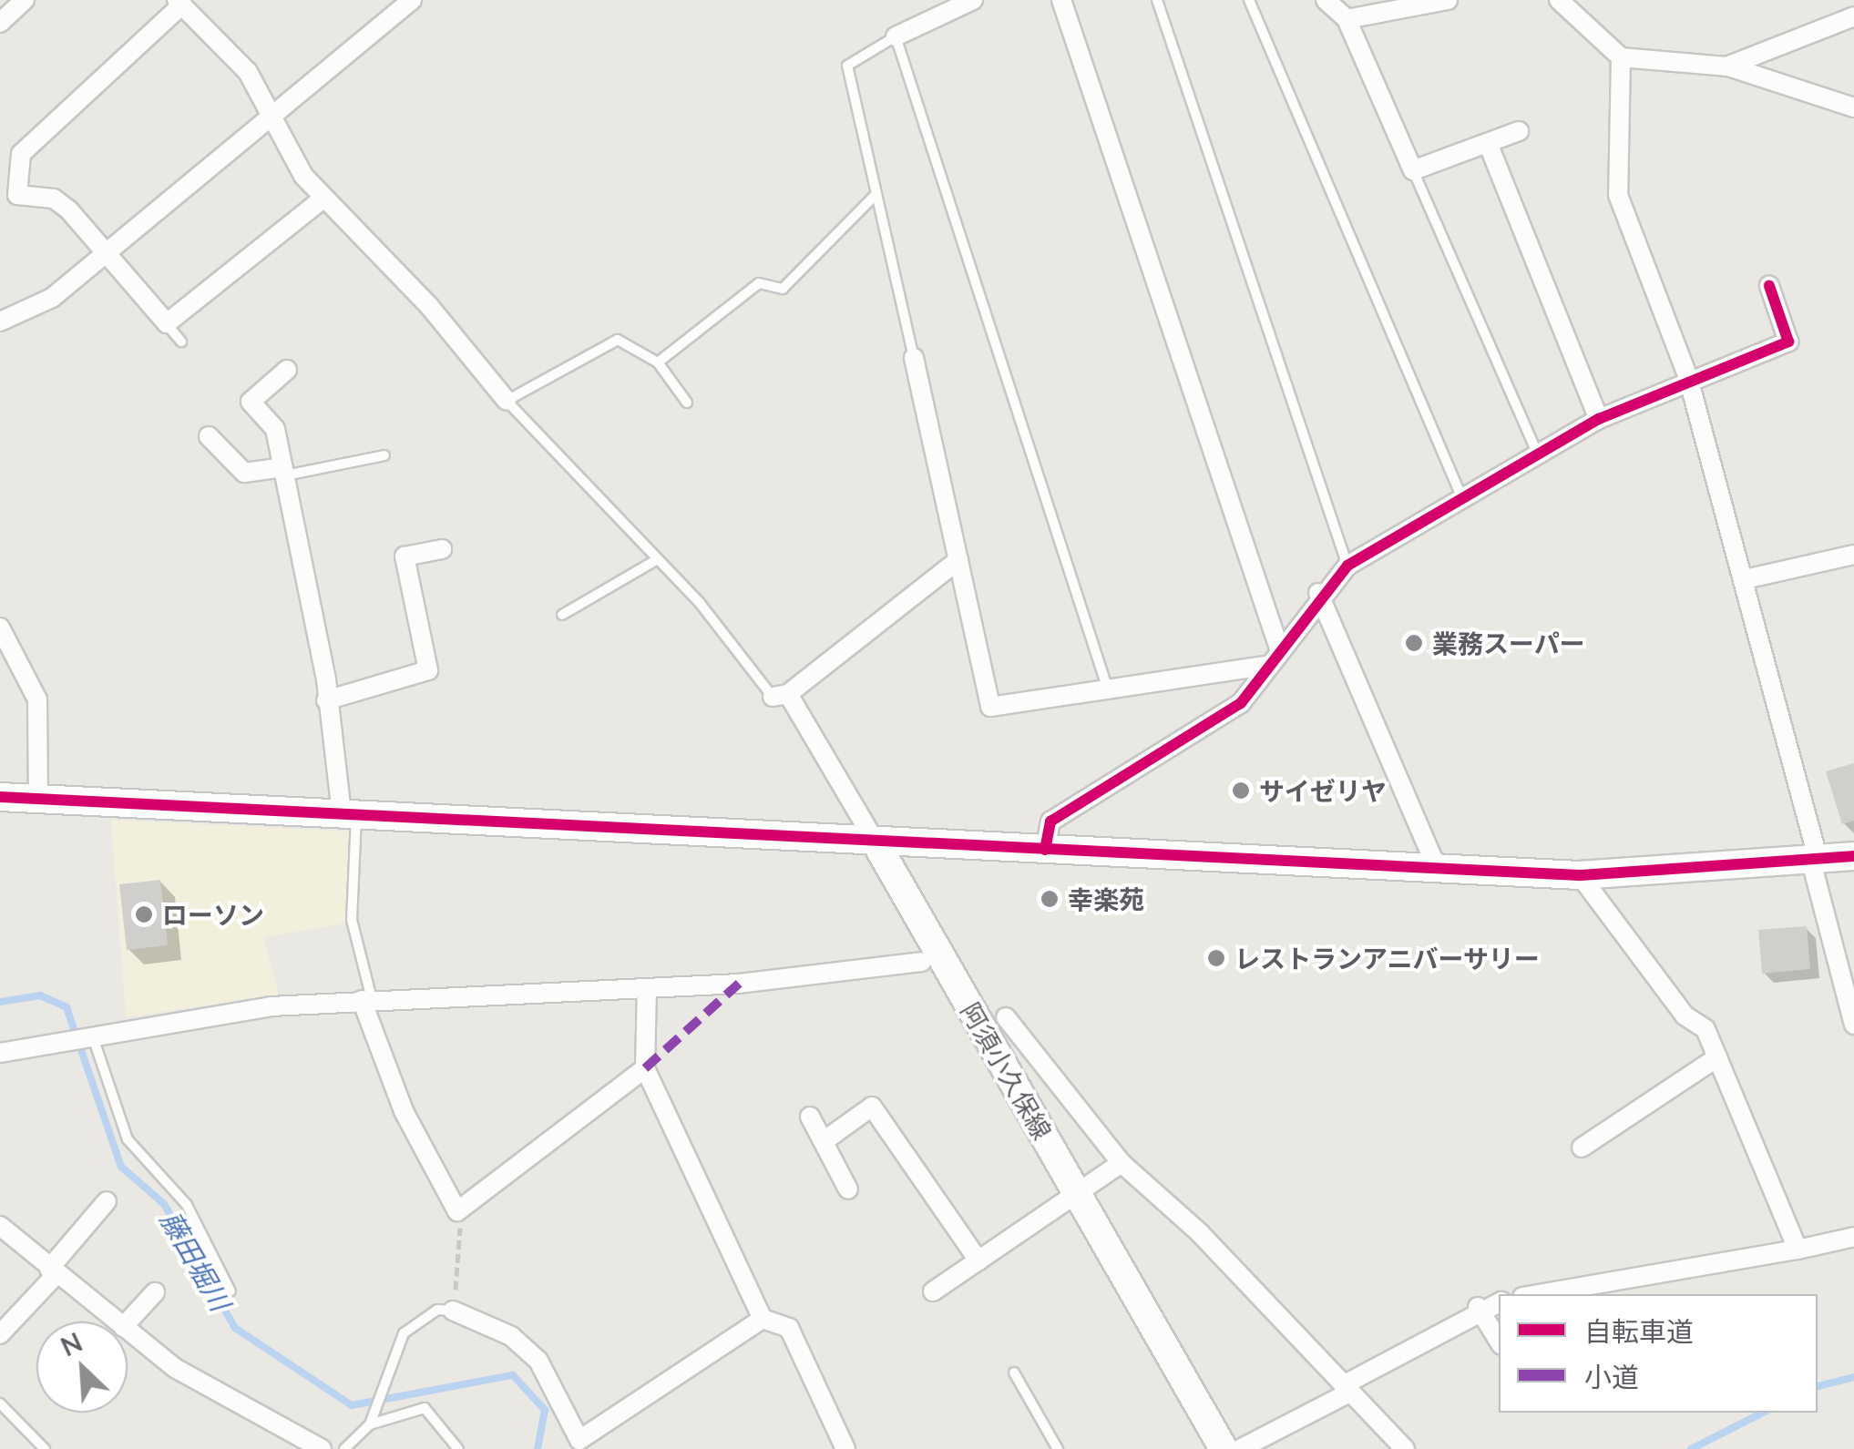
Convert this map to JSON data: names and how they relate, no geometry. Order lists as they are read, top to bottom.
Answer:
{
  "streets": {
    "street": ["阿須小久保線"]
  },
  "water": ["藤田堀川"],
  "places": [
    "業務スーパー",
    "サイゼリヤ",
    "幸楽苑",
    "ローソン",
    "レストランアニバーサリー"
  ],
  "legend": ["自転車道", "小道"],
  "north": "top left"
}
